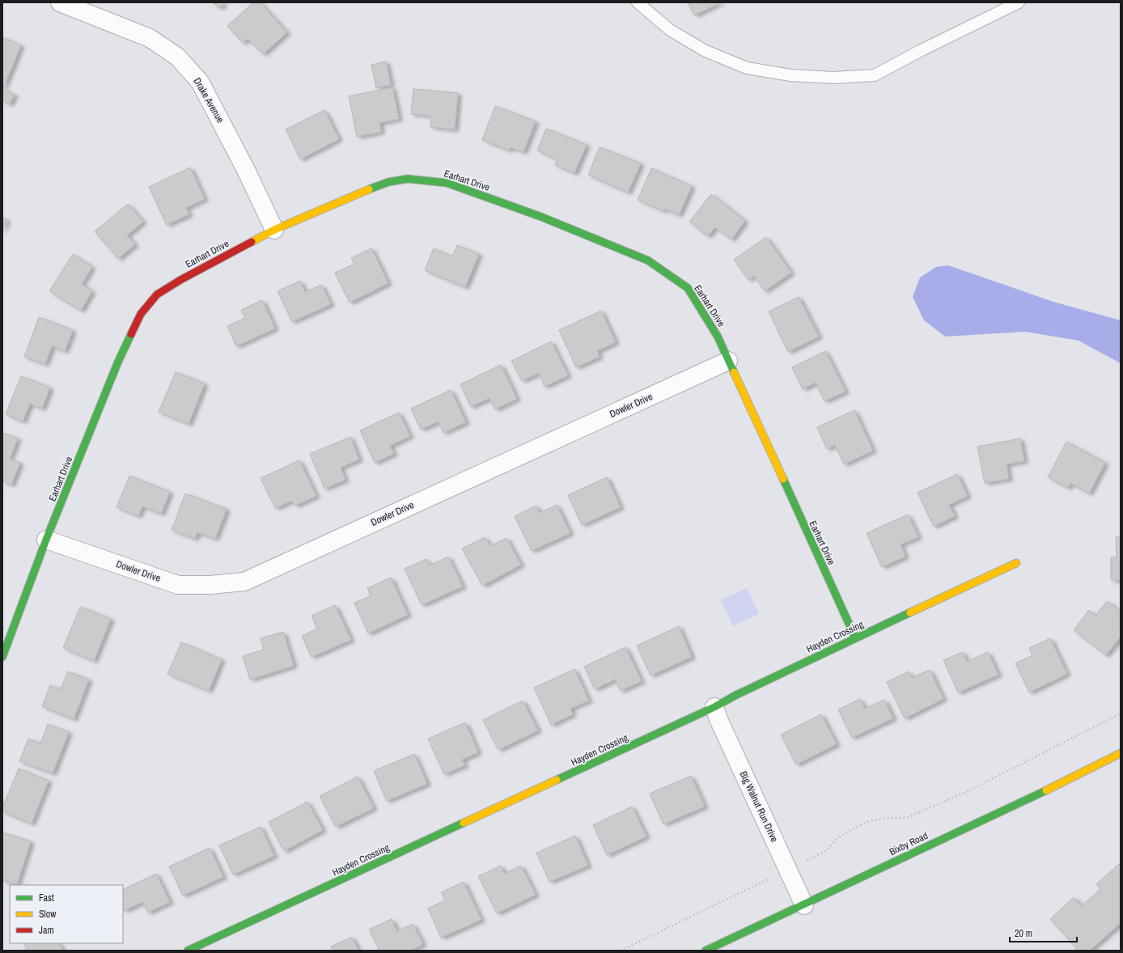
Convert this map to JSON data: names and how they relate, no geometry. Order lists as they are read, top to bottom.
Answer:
{
  "streets": {
    "street": [
      "Drake Avenue",
      "Earhart Drive",
      "Dowler Drive",
      "Hayden Crossing",
      "Big Walnut Run Drive",
      "Bixby Road"
    ]
  },
  "crossings": [
    ["Drake Avenue", "Earhart Drive"],
    ["Earhart Drive", "Dowler Drive"],
    ["Earhart Drive", "Hayden Crossing"],
    ["Hayden Crossing", "Big Walnut Run Drive"],
    ["Big Walnut Run Drive", "Bixby Road"]
  ],
  "legend": ["Fast", "Slow", "Jam"],
  "scale_bar": "20 m"
}
